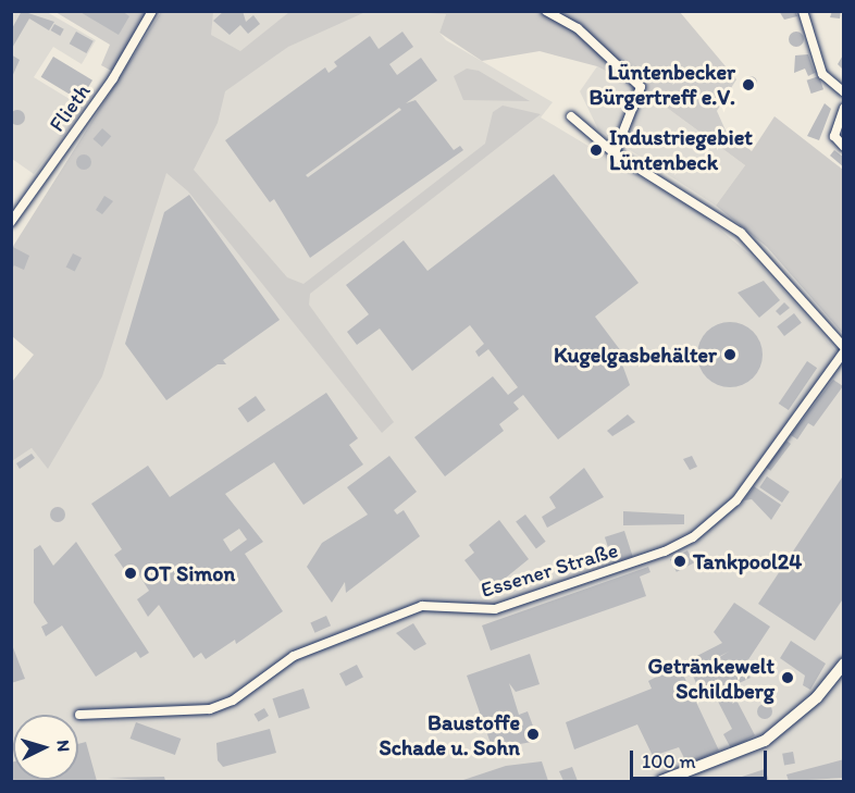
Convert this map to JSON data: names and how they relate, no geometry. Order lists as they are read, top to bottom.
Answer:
{
  "streets": {
    "street": ["Flieth", "Essener Straße"]
  },
  "places": [
    "Lüntenbecker Bürgertreff e.V.",
    "Industriegebiet Lüntenbeck",
    "Kugelgasbehälter",
    "Tankpool24",
    "OT Simon",
    "Getränkewelt Schildberg",
    "Baustoffe Schade u. Sohn"
  ],
  "scale_bar": "100 m",
  "north": "right"
}
